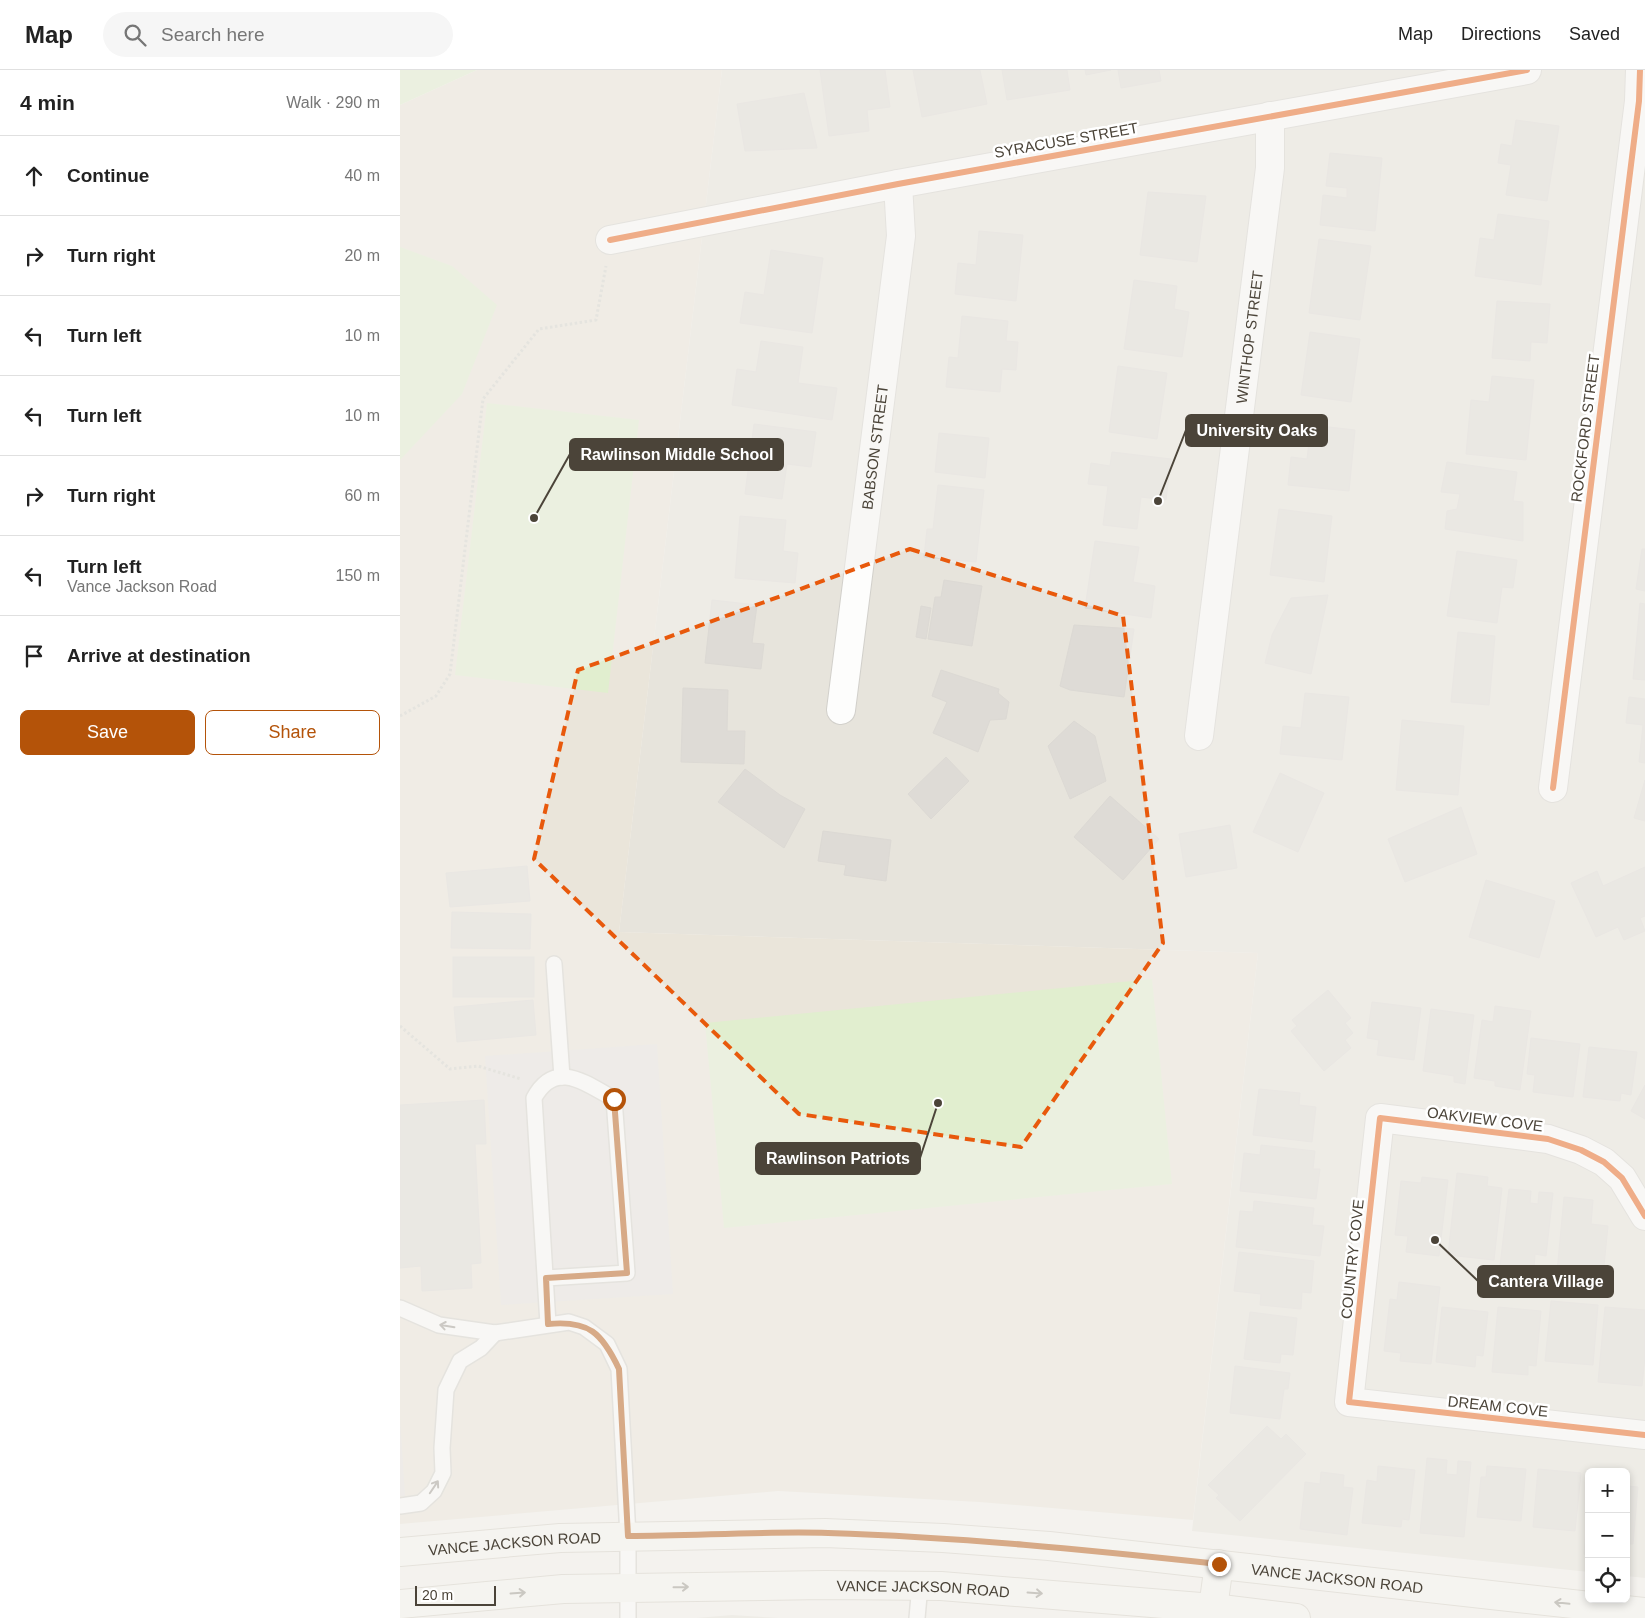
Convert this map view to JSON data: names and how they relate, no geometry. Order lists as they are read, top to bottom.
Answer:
{
  "streets": {
    "main road": ["VANCE JACKSON ROAD"],
    "street": [
      "SYRACUSE STREET",
      "WINTHOP STREET",
      "ROCKFORD STREET",
      "BABSON STREET",
      "OAKVIEW COVE",
      "COUNTRY COVE",
      "DREAM COVE"
    ]
  },
  "crossings": [
    ["SYRACUSE STREET", "WINTHOP STREET"],
    ["SYRACUSE STREET", "BABSON STREET"],
    ["OAKVIEW COVE", "COUNTRY COVE"],
    ["COUNTRY COVE", "DREAM COVE"]
  ],
  "places": [
    "University Oaks",
    "Rawlinson Middle School",
    "Rawlinson Patriots",
    "Cantera Village"
  ],
  "scale_bar": "20 m",
  "page": {
    "header": "Map",
    "search": "Search here",
    "nav": ["Map", "Directions", "Saved"],
    "heading": ["4 min", "Walk · 290 m"],
    "list": [
      ["Continue", "40 m"],
      ["Turn right", "20 m"],
      ["Turn left", "10 m"],
      ["Turn left", "10 m"],
      ["Turn right", "60 m"],
      ["Turn left", "Vance Jackson Road", "150 m"],
      "Arrive at destination"
    ],
    "buttons": ["Save", "Share"],
    "map_buttons": ["+", "−"],
    "scale": "20 m"
  }
}
